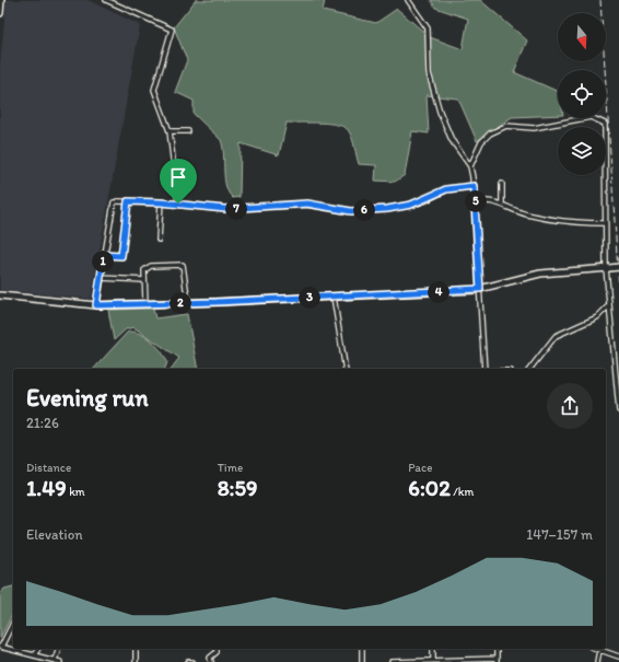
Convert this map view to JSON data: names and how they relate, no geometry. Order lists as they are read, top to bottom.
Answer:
{
  "north": "bottom",
  "page": {
    "pins": [
      "5",
      "7",
      "6",
      "1",
      "4",
      "3",
      "2"
    ],
    "heading": ["Evening run", "21:26"],
    "stats": [
      ["Distance", "1.49 km"],
      ["Time", "8:59"],
      ["Pace", "6:02 /km"]
    ],
    "chart": ["Elevation", "147–157 m"]
  }
}
